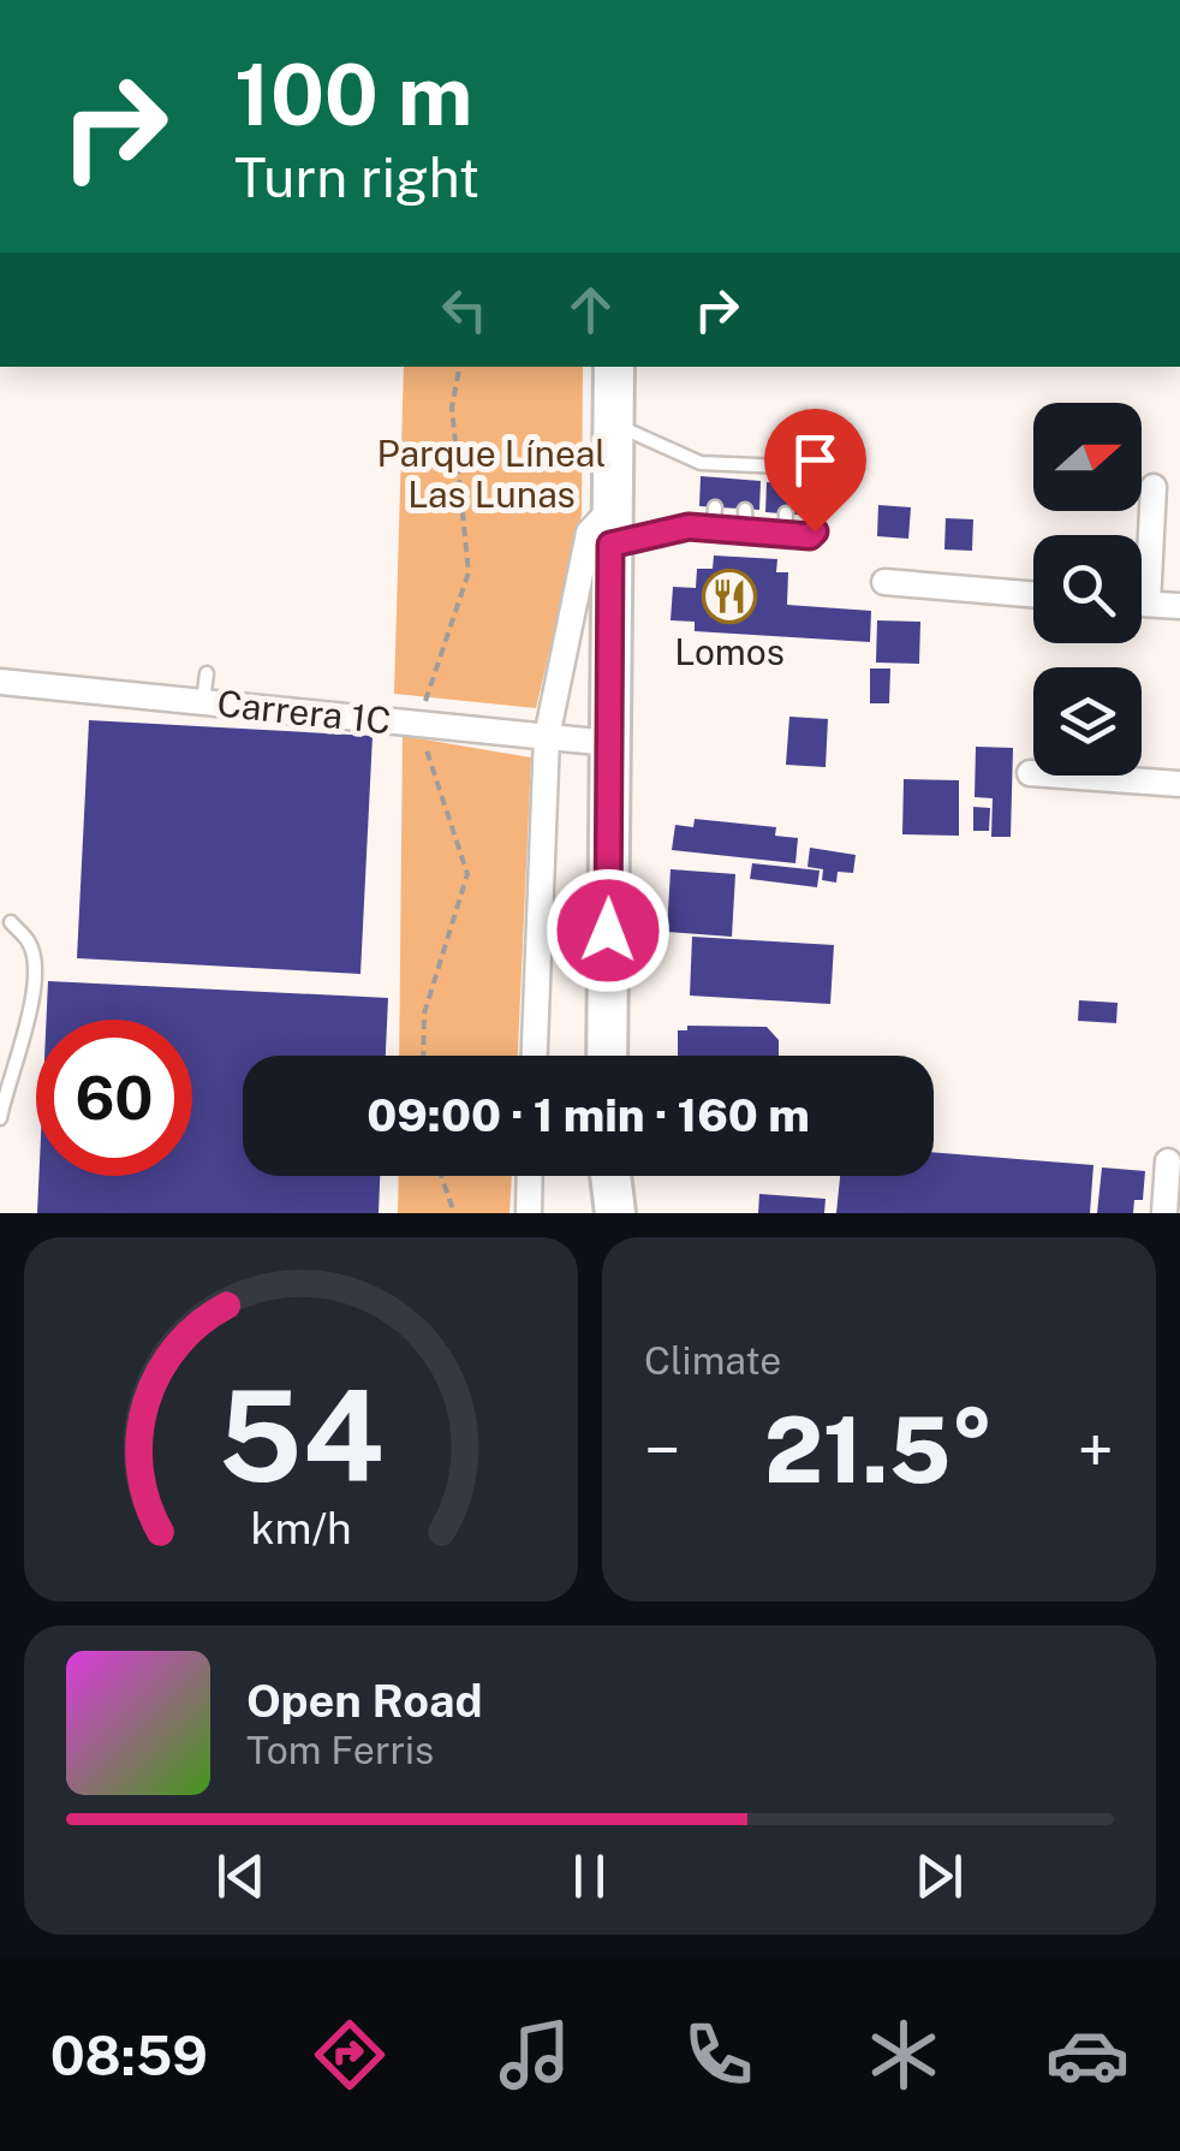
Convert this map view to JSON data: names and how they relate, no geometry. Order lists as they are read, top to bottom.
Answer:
{
  "streets": {
    "street": ["Carrera 1C"]
  },
  "parks": ["Parque Líneal Las Lunas"],
  "places": {
    "restaurant": ["Lomos"]
  },
  "north": "right",
  "page": {
    "turn": ["100 m", "Turn right"],
    "limit": "60",
    "trip": "09:00 · 1 min · 160 m",
    "tile": "Climate",
    "heat": ["−", "21.5°", "+"],
    "song": ["Open Road", "Tom Ferris"],
    "tabs": "08:59",
    "gauge": ["54", "km/h"]
  }
}
